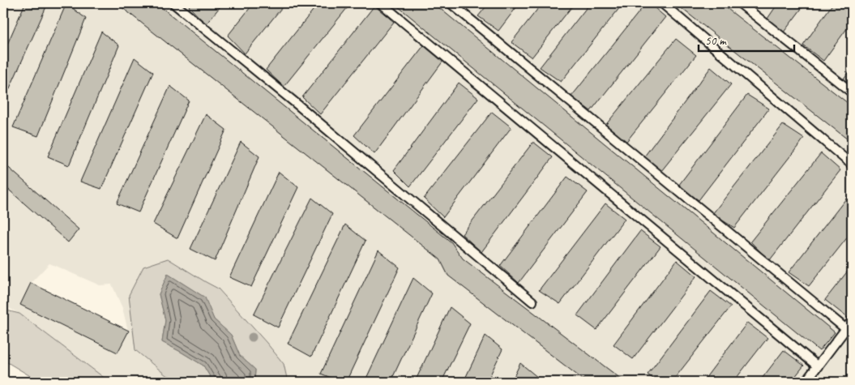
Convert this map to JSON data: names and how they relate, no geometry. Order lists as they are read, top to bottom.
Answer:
{
  "scale_bar": "50 m"
}
